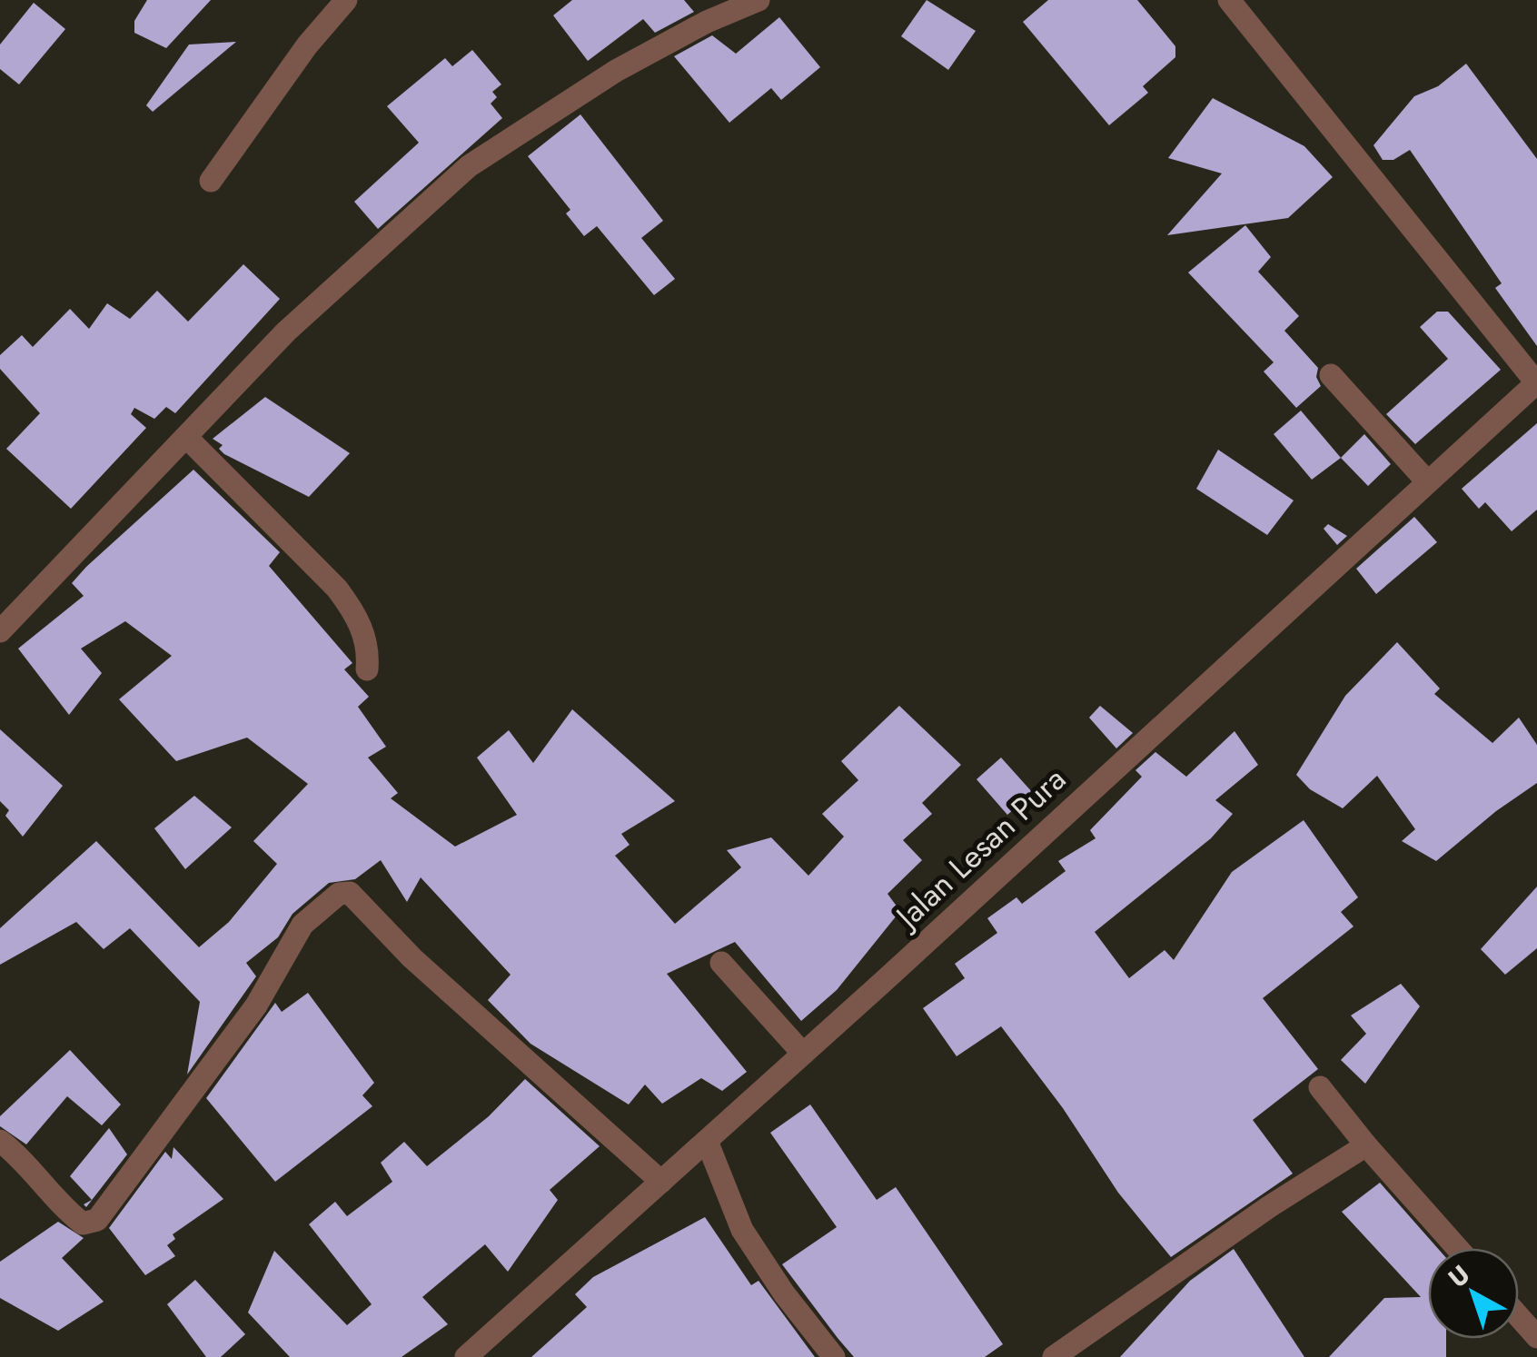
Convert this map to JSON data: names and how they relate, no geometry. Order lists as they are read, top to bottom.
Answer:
{
  "streets": {
    "street": ["Jalan Lesan Pura"]
  },
  "north": "top left"
}
